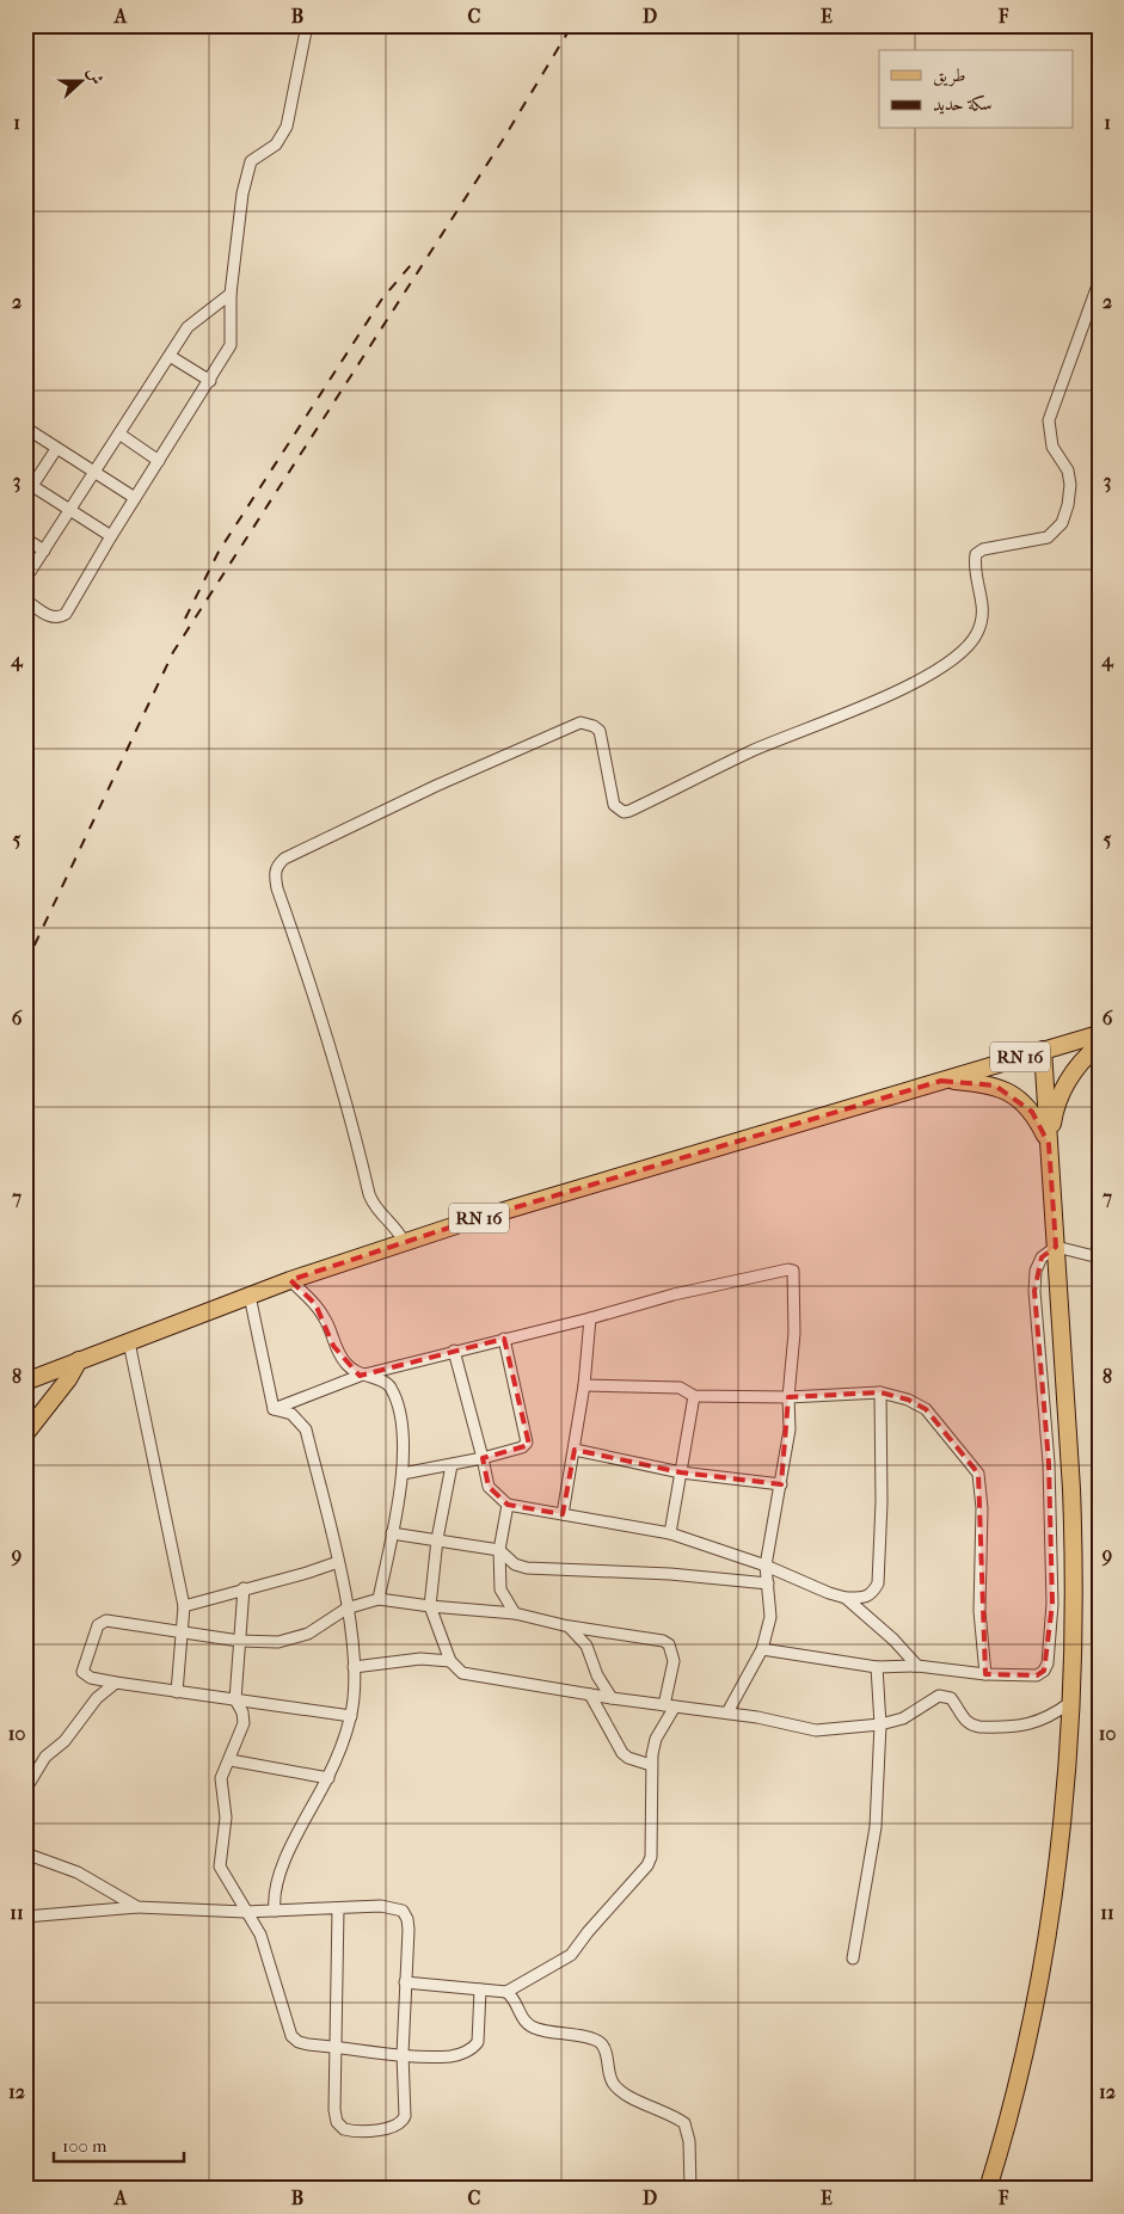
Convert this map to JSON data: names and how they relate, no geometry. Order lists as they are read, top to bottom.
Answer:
{
  "streets": {
    "main road": ["RN 16"]
  },
  "legend": ["طريق", "سكة حديد"],
  "scale_bar": "100 m",
  "north": "right",
  "grid": {
    "columns": [
      "A",
      "B",
      "C",
      "D",
      "E",
      "F"
    ],
    "rows": [
      "1",
      "2",
      "3",
      "4",
      "5",
      "6",
      "7",
      "8",
      "9",
      "10",
      "11",
      "12"
    ]
  }
}
